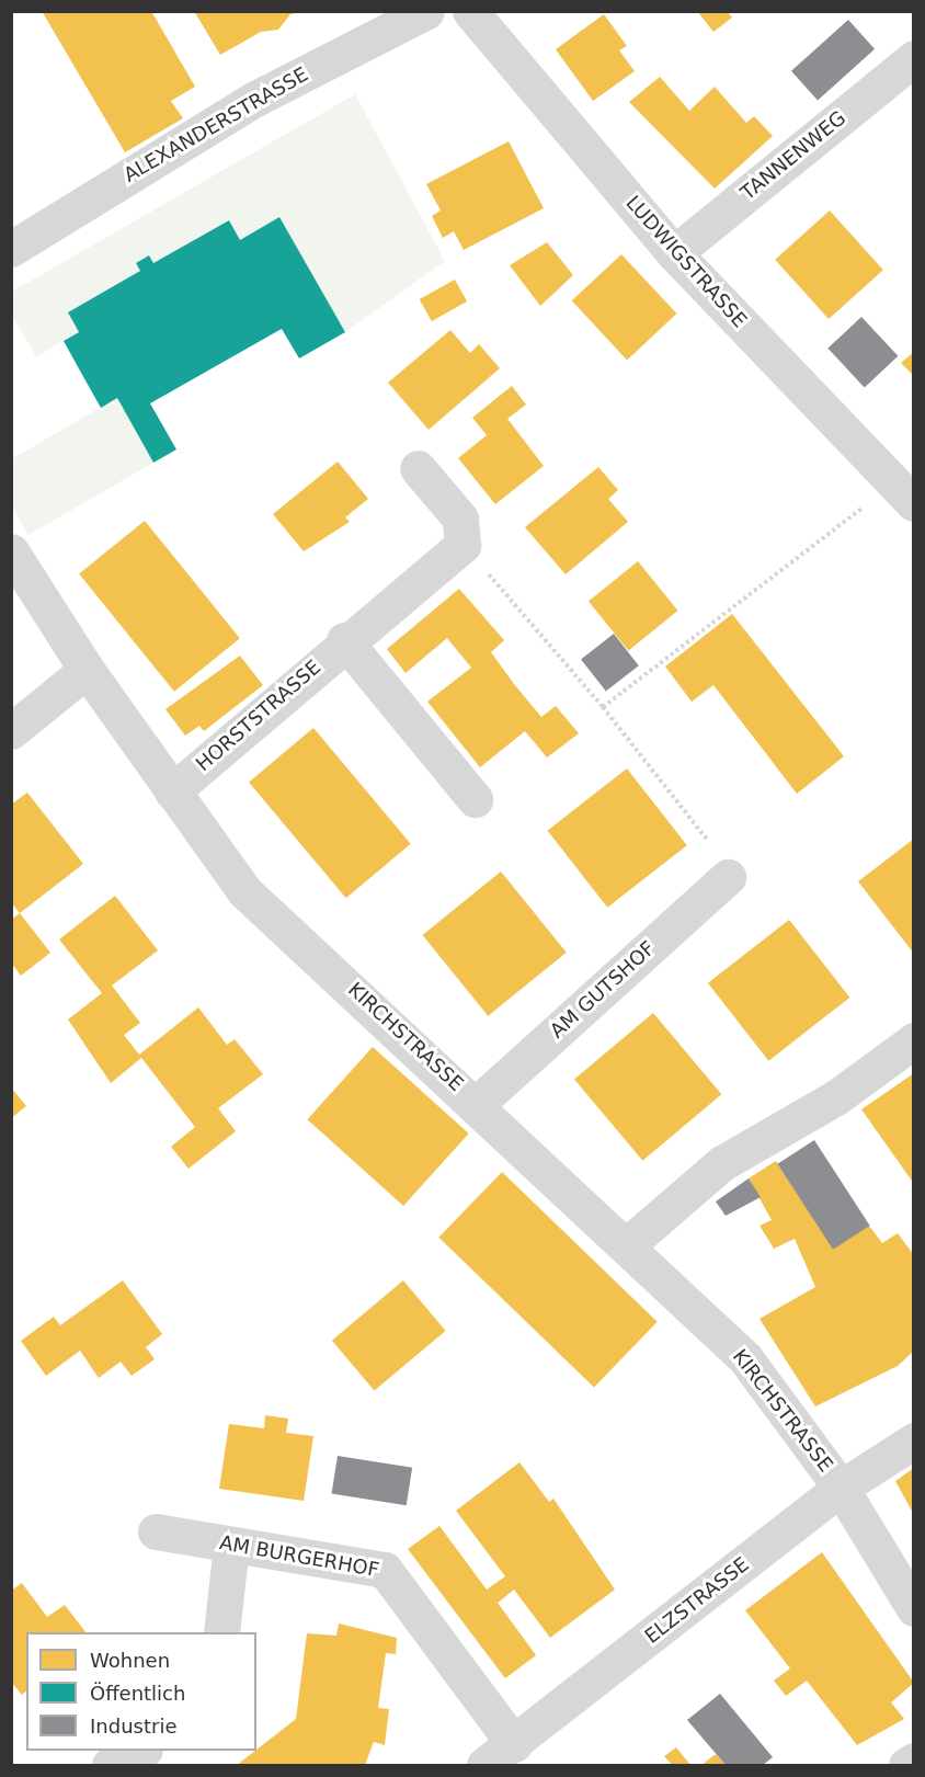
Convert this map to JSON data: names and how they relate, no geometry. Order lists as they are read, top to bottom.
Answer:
{
  "streets": {
    "street": [
      "ALEXANDERSTRASSE",
      "TANNENWEG",
      "LUDWIGSTRASSE",
      "HORSTSTRASSE",
      "AM GUTSHOF",
      "KIRCHSTRASSE",
      "AM BURGERHOF",
      "ELZSTRASSE"
    ]
  },
  "crossings": [
    ["TANNENWEG", "LUDWIGSTRASSE"],
    ["HORSTSTRASSE", "KIRCHSTRASSE"],
    ["AM GUTSHOF", "KIRCHSTRASSE"],
    ["KIRCHSTRASSE", "ELZSTRASSE"],
    ["AM BURGERHOF", "ELZSTRASSE"]
  ],
  "legend": ["Wohnen", "Öffentlich", "Industrie"]
}
